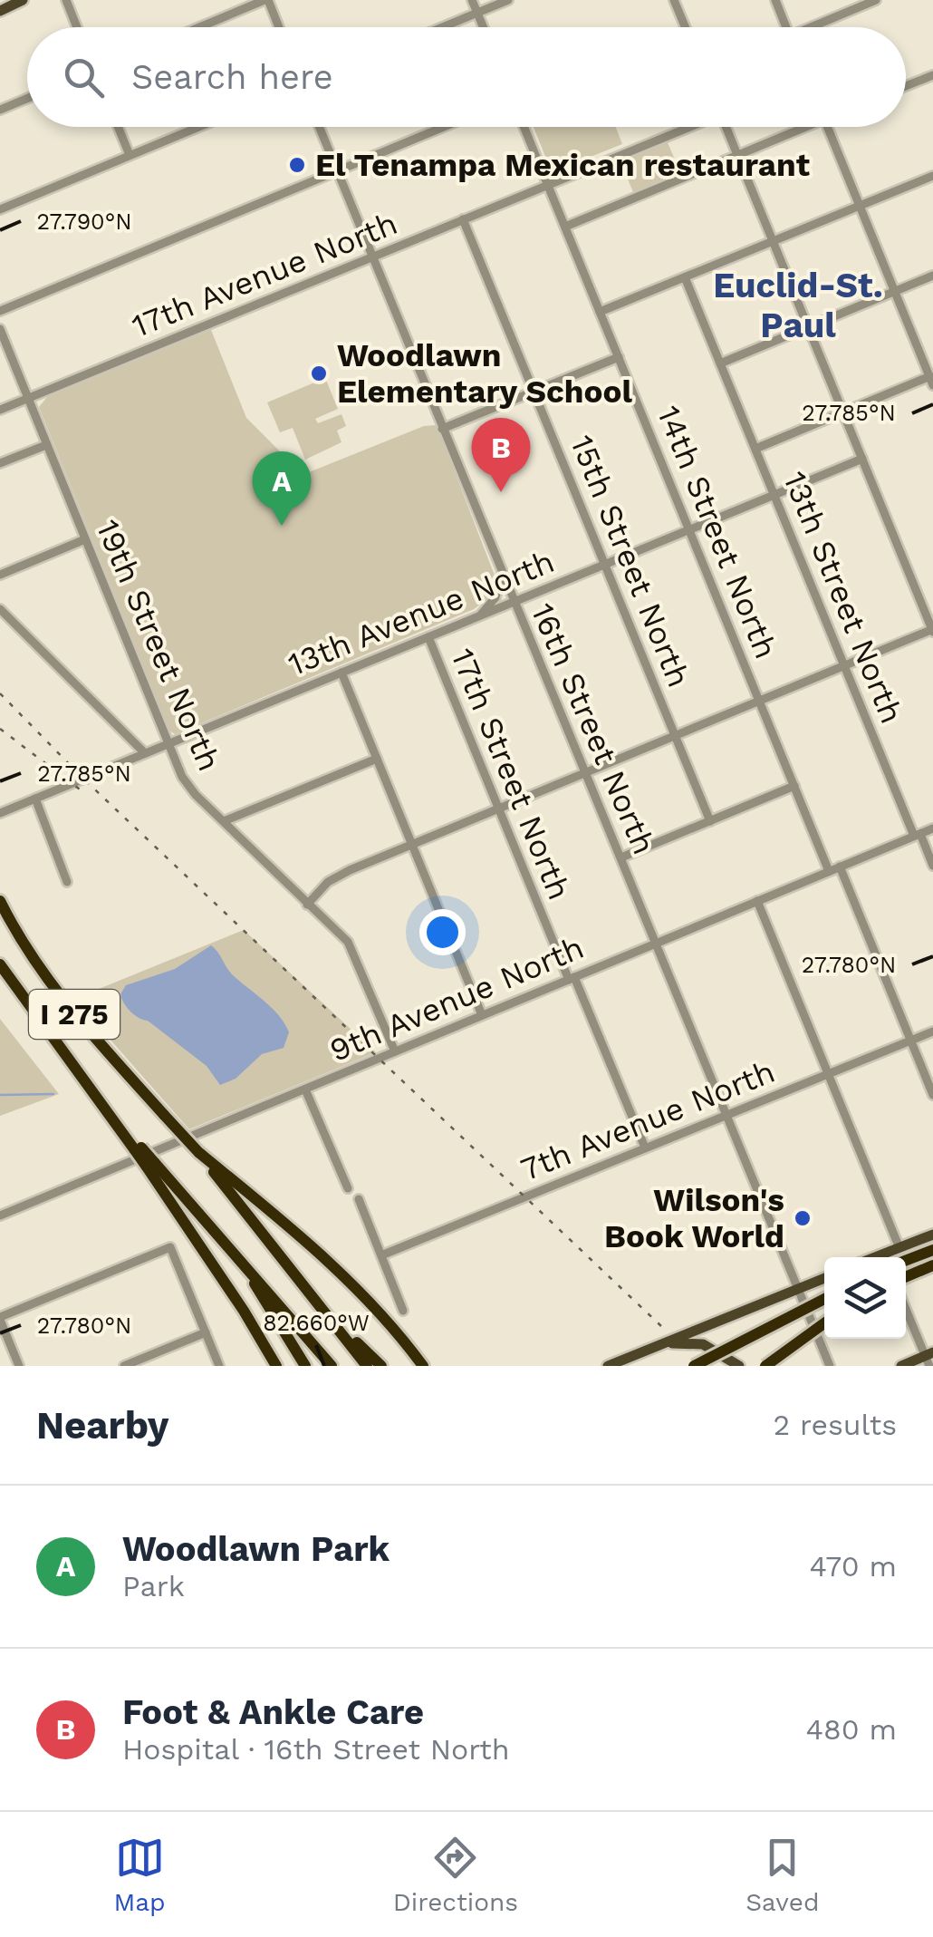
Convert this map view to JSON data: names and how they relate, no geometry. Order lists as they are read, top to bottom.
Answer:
{
  "streets": {
    "highway": ["I 275"],
    "street": [
      "17th Avenue North",
      "14th Street North",
      "15th Street North",
      "13th Street North",
      "13th Avenue North",
      "19th Street North",
      "16th Street North",
      "17th Street North",
      "9th Avenue North",
      "7th Avenue North"
    ]
  },
  "crossings": [
    ["17th Avenue North", "14th Street North"],
    ["17th Avenue North", "15th Street North"],
    ["17th Avenue North", "19th Street North"],
    ["17th Avenue North", "16th Street North"],
    ["14th Street North", "13th Avenue North"],
    ["14th Street North", "9th Avenue North"],
    ["15th Street North", "13th Avenue North"],
    ["13th Street North", "13th Avenue North"],
    ["13th Street North", "9th Avenue North"],
    ["13th Avenue North", "19th Street North"],
    ["13th Avenue North", "16th Street North"],
    ["13th Avenue North", "17th Street North"],
    ["19th Street North", "9th Avenue North"],
    ["16th Street North", "9th Avenue North"],
    ["16th Street North", "7th Avenue North"],
    ["17th Street North", "9th Avenue North"],
    ["17th Street North", "7th Avenue North"]
  ],
  "districts": ["Euclid-St. Paul"],
  "places": ["El Tenampa Mexican restaurant", "Woodlawn Elementary School", "Wilson's Book World"],
  "page": {
    "search": "Search here",
    "pins": ["B", "A"],
    "heading": ["Nearby", "2 results"],
    "list": [
      {
        "mark": "A",
        "name": "Woodlawn Park",
        "note": "Park",
        "value": "470 m"
      },
      {
        "mark": "B",
        "name": "Foot & Ankle Care",
        "note": "Hospital · 16th Street North",
        "value": "480 m"
      }
    ],
    "nav": ["Map", "Directions", "Saved"]
  },
  "coordinates": [
    "27.790°N",
    "27.785°N",
    "27.780°N",
    "82.660°W"
  ]
}
